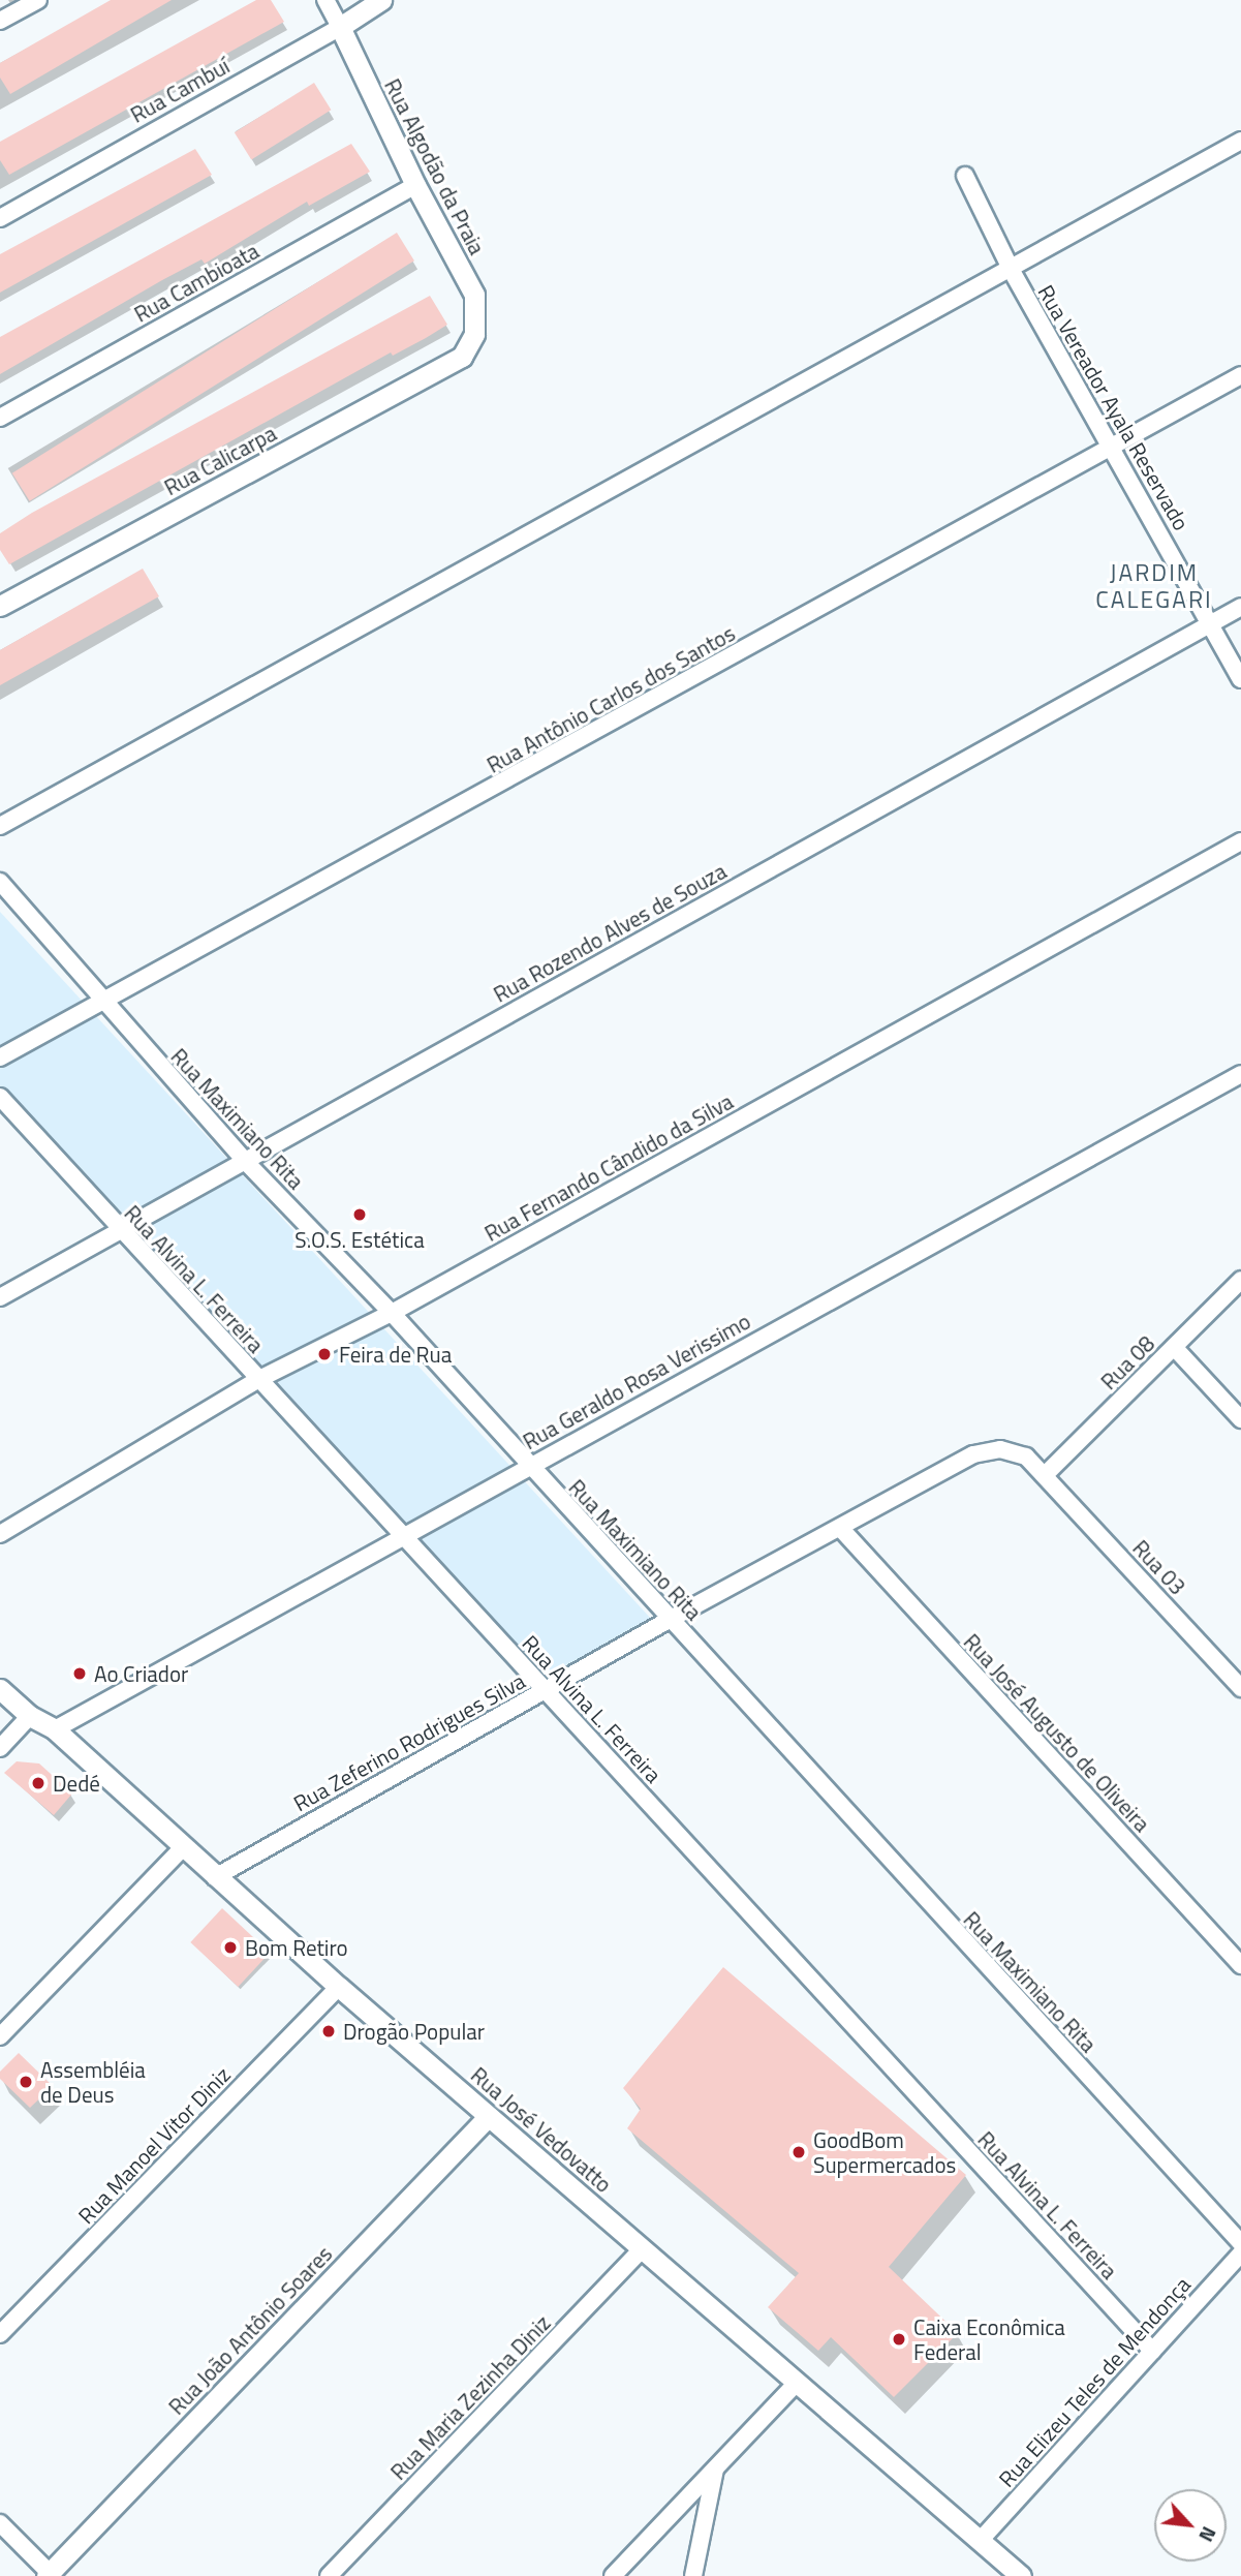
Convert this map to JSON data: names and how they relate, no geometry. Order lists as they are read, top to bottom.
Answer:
{
  "streets": {
    "street": [
      "Rua Cambuí",
      "Rua Algodão da Praia",
      "Rua Cambioata",
      "Rua Vereador Ayala Reservado",
      "Rua Calicarpa",
      "Rua Antônio Carlos dos Santos",
      "Rua Rozendo Alves de Souza",
      "Rua Maximiano Rita",
      "Rua Fernando Cândido da Silva",
      "Rua Alvina L. Ferreira",
      "Rua 08",
      "Rua Geraldo Rosa Verissimo",
      "Rua 03",
      "Rua José Augusto de Oliveira",
      "Rua Zeferino Rodrigues Silva",
      "Rua José Vedovatto",
      "Rua Manoel Vitor Diniz",
      "Rua João Antônio Soares",
      "Rua Elizeu Teles de Mendonça",
      "Rua Maria Zezinha Diniz"
    ]
  },
  "crossings": [
    ["Rua Cambuí", "Rua Algodão da Praia"],
    ["Rua Algodão da Praia", "Rua Cambioata"],
    ["Rua Algodão da Praia", "Rua Calicarpa"],
    ["Rua Vereador Ayala Reservado", "Rua Antônio Carlos dos Santos"],
    ["Rua Vereador Ayala Reservado", "Rua Rozendo Alves de Souza"],
    ["Rua Antônio Carlos dos Santos", "Rua Maximiano Rita"],
    ["Rua Rozendo Alves de Souza", "Rua Maximiano Rita"],
    ["Rua Rozendo Alves de Souza", "Rua Alvina L. Ferreira"],
    ["Rua Maximiano Rita", "Rua Fernando Cândido da Silva"],
    ["Rua Maximiano Rita", "Rua Geraldo Rosa Verissimo"],
    ["Rua Maximiano Rita", "Rua Zeferino Rodrigues Silva"],
    ["Rua Fernando Cândido da Silva", "Rua Alvina L. Ferreira"],
    ["Rua Alvina L. Ferreira", "Rua Geraldo Rosa Verissimo"],
    ["Rua Alvina L. Ferreira", "Rua Zeferino Rodrigues Silva"],
    ["Rua Alvina L. Ferreira", "Rua Elizeu Teles de Mendonça"],
    ["Rua 08", "Rua 03"],
    ["Rua 08", "Rua Zeferino Rodrigues Silva"],
    ["Rua Geraldo Rosa Verissimo", "Rua José Vedovatto"],
    ["Rua 03", "Rua Zeferino Rodrigues Silva"],
    ["Rua José Augusto de Oliveira", "Rua Zeferino Rodrigues Silva"],
    ["Rua Zeferino Rodrigues Silva", "Rua José Vedovatto"],
    ["Rua José Vedovatto", "Rua Manoel Vitor Diniz"],
    ["Rua José Vedovatto", "Rua João Antônio Soares"],
    ["Rua José Vedovatto", "Rua Elizeu Teles de Mendonça"],
    ["Rua José Vedovatto", "Rua Maria Zezinha Diniz"]
  ],
  "districts": ["JARDIM CALEGARI"],
  "places": [
    "S.O.S. Estética",
    "Feira de Rua",
    "Ao Criador",
    "Dedé",
    "Bom Retiro",
    "Drogão Popular",
    "Assembléia de Deus",
    "GoodBom Supermercados",
    "Caixa Econômica Federal"
  ],
  "north": "bottom right"
}
